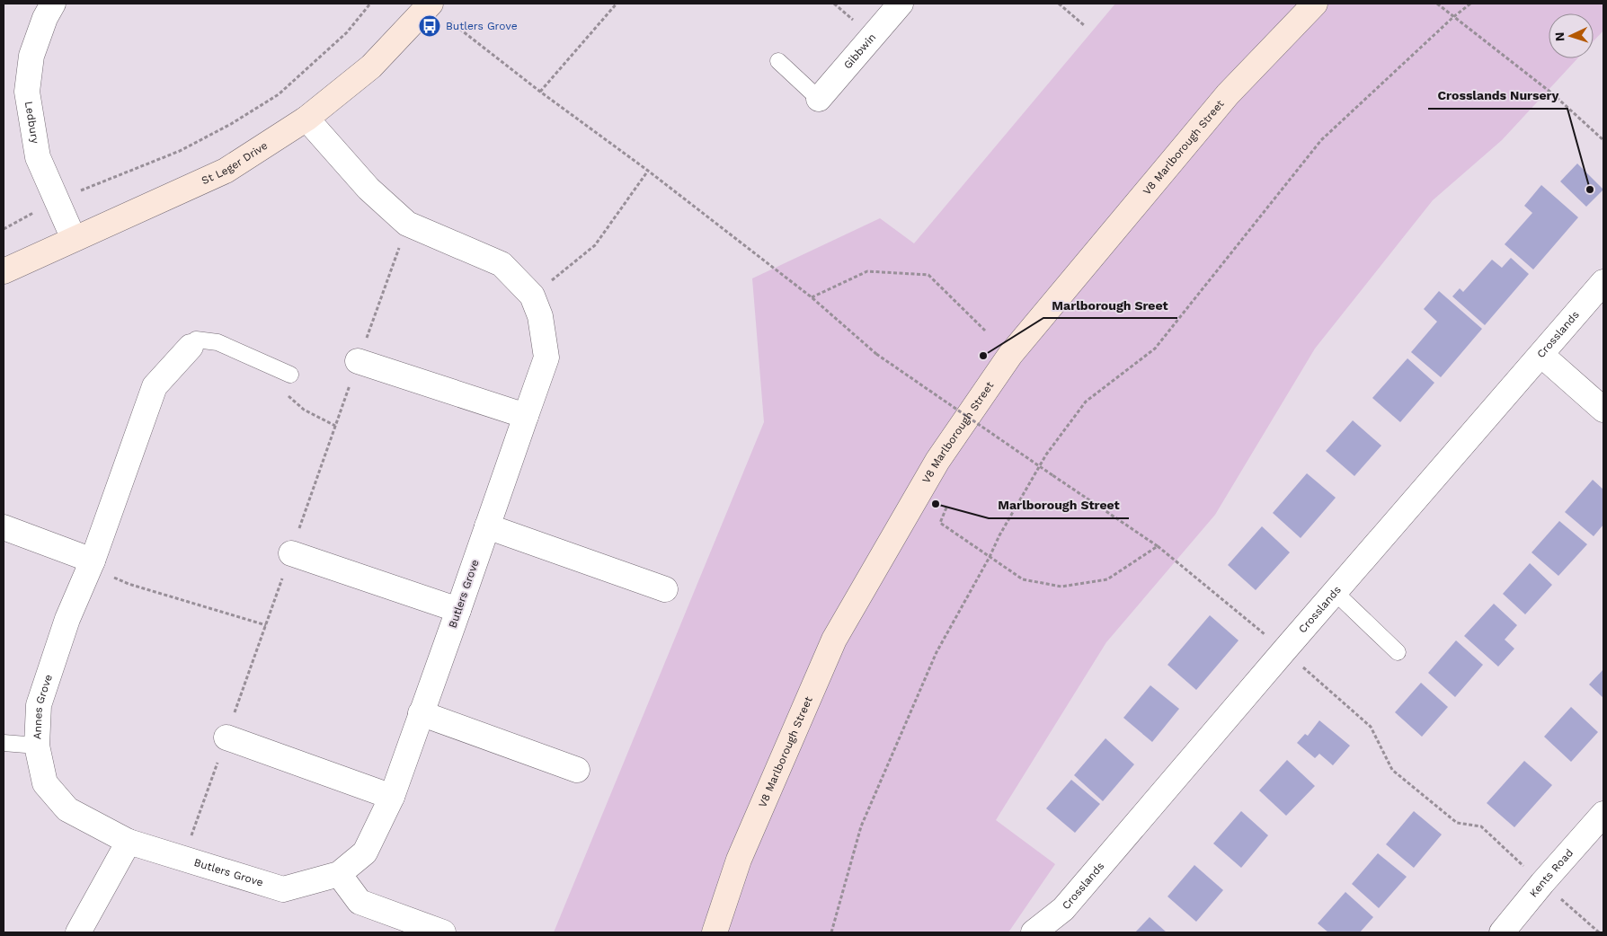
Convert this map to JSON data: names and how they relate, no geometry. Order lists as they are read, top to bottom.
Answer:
{
  "streets": {
    "street": [
      "Gibbwin",
      "Ledbury",
      "V8 Marlborough Street",
      "St Leger Drive",
      "Crosslands",
      "Butlers Grove",
      "Annes Grove",
      "Kents Road"
    ]
  },
  "crossings": [
    ["Ledbury", "St Leger Drive"],
    ["St Leger Drive", "Butlers Grove"],
    ["Butlers Grove", "Annes Grove"]
  ],
  "places": {
    "bus stop": ["Butlers Grove"],
    "other": ["Crosslands Nursery", "Marlborough Sreet", "Marlborough Street"]
  },
  "north": "left"
}
